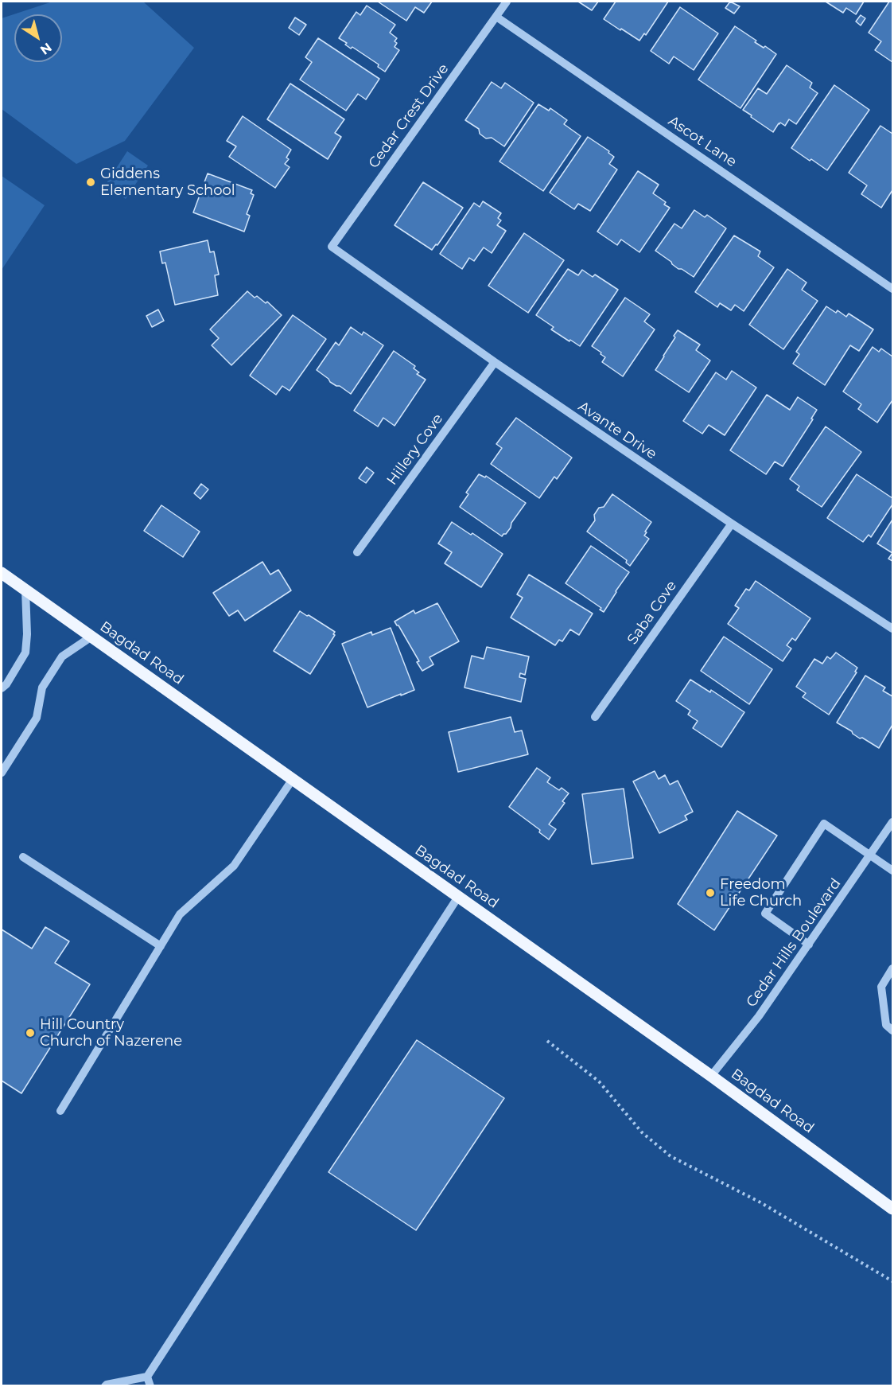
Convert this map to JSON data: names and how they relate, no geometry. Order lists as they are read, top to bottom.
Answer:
{
  "streets": {
    "main road": ["Bagdad Road"],
    "street": [
      "Cedar Crest Drive",
      "Ascot Lane",
      "Avante Drive",
      "Hillery Cove",
      "Saba Cove",
      "Cedar Hills Boulevard"
    ]
  },
  "crossings": [
    ["Cedar Crest Drive", "Ascot Lane"],
    ["Cedar Crest Drive", "Avante Drive"],
    ["Avante Drive", "Hillery Cove"],
    ["Avante Drive", "Saba Cove"],
    ["Bagdad Road", "Cedar Hills Boulevard"]
  ],
  "places": ["Giddens Elementary School", "Freedom Life Church", "Hill Country Church of Nazerene"],
  "north": "bottom right"
}
